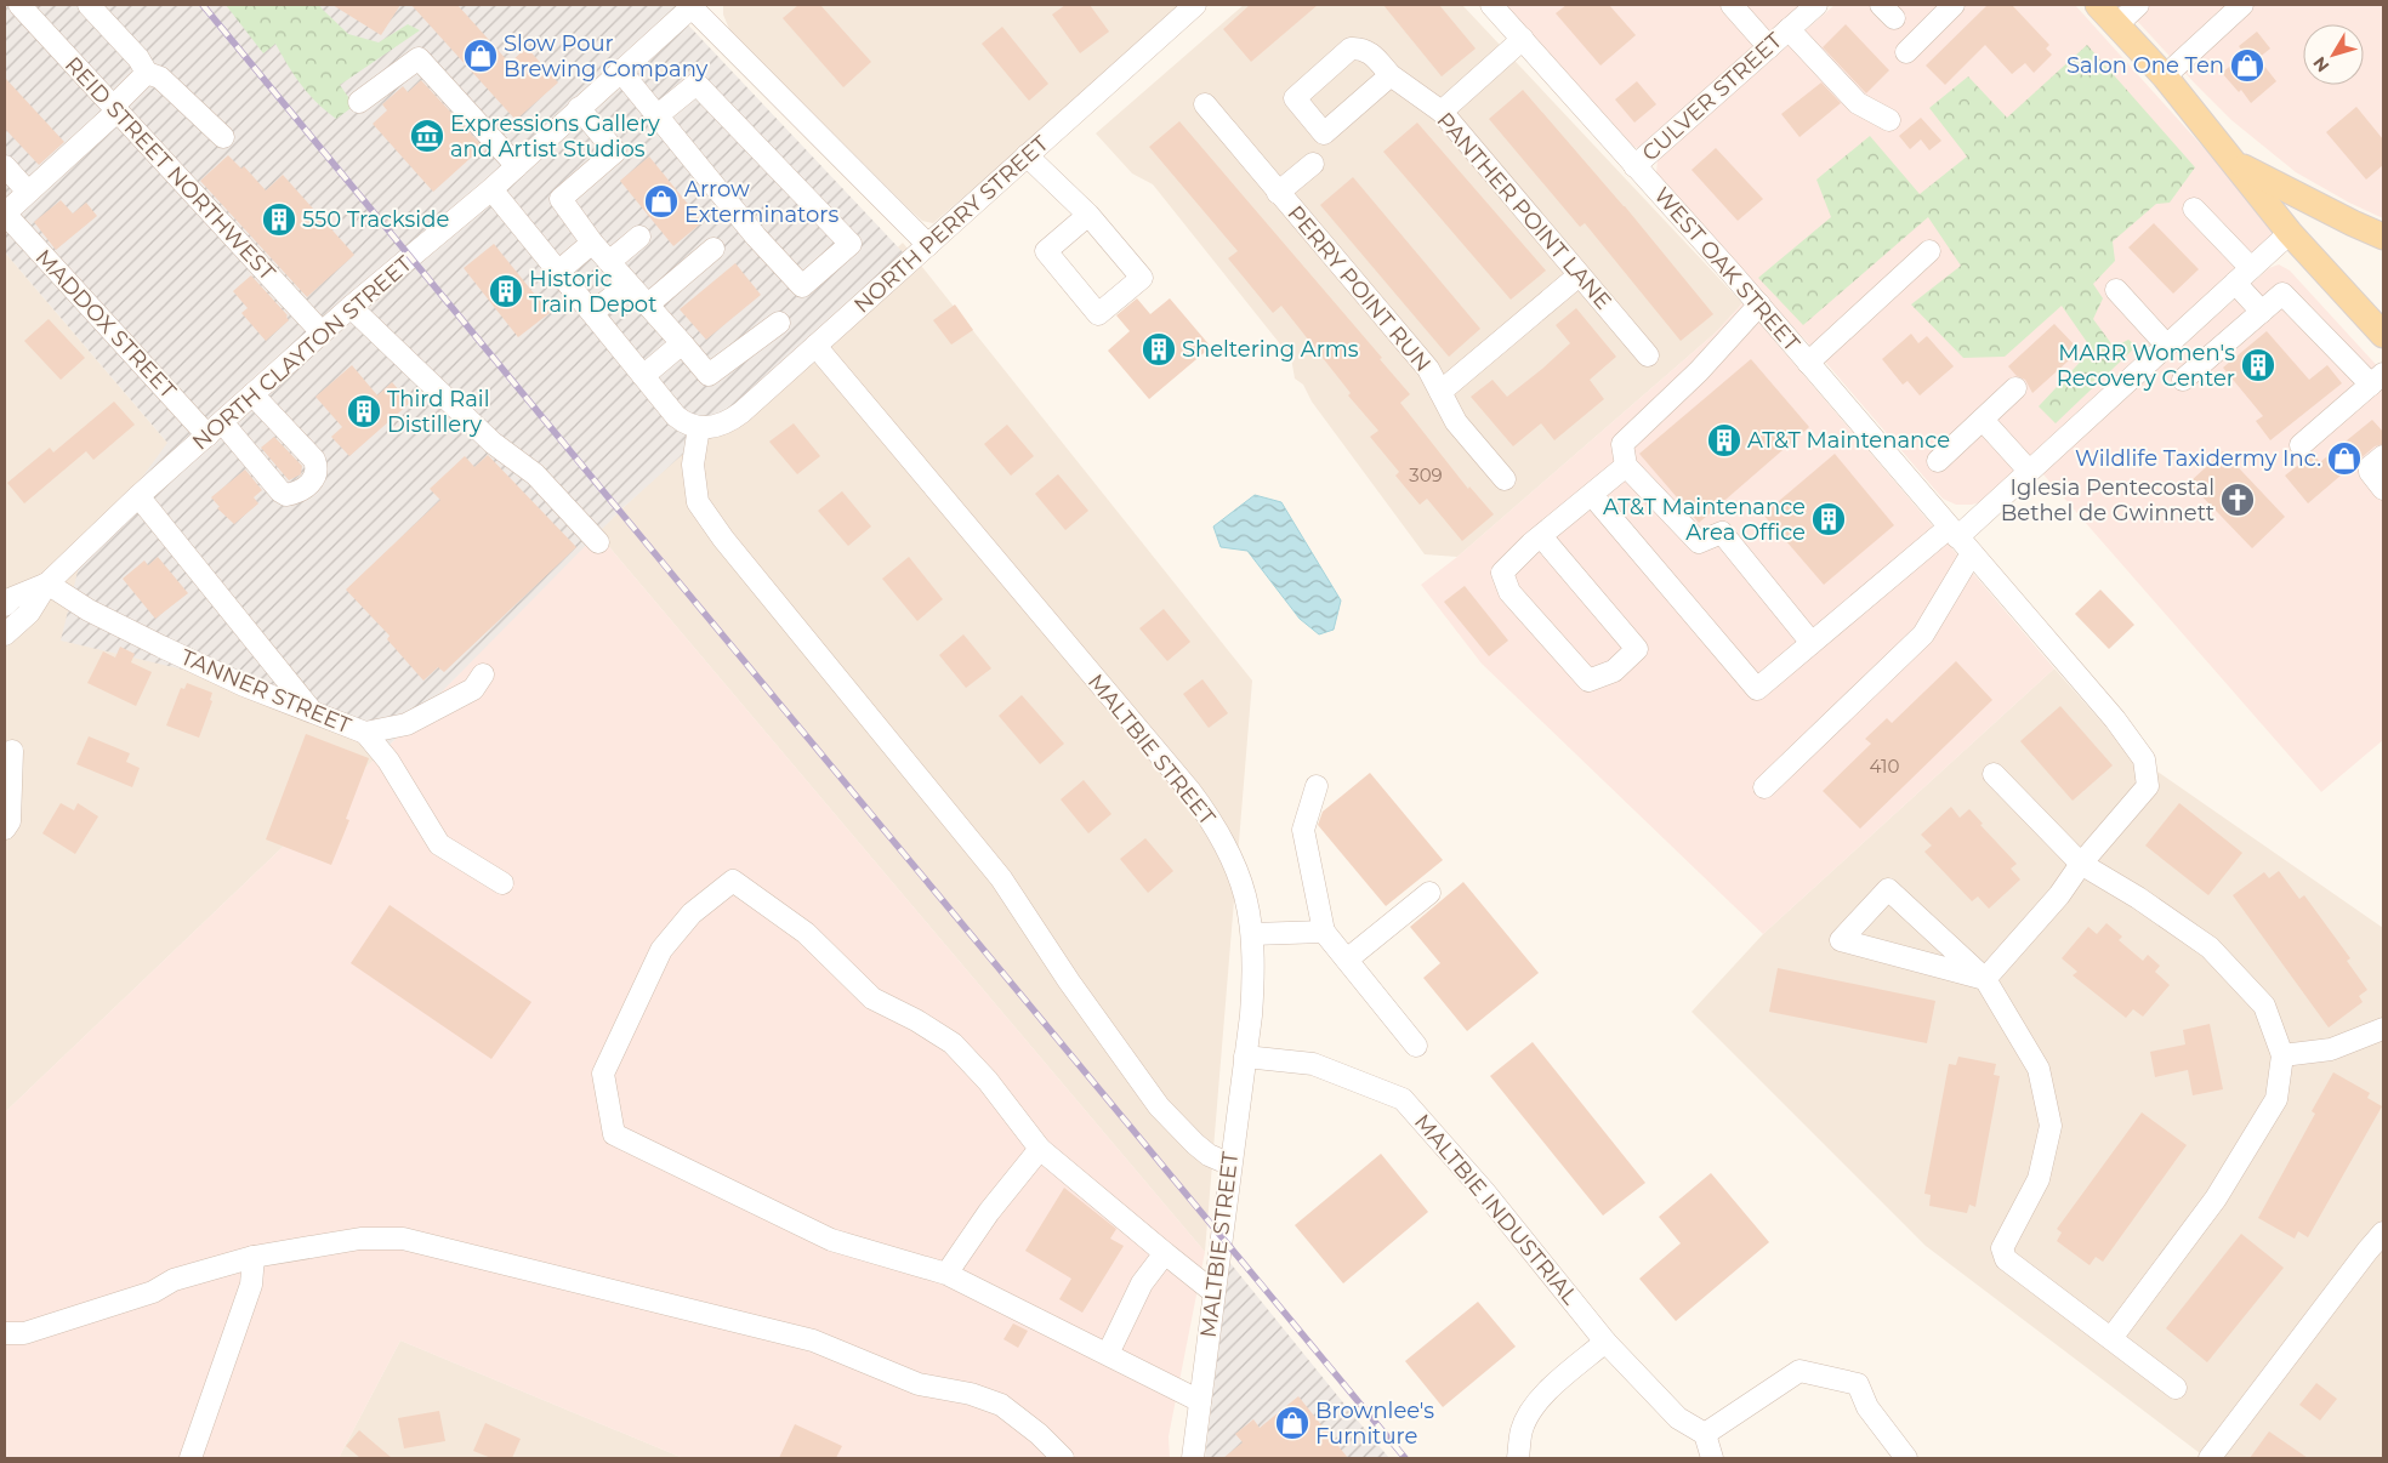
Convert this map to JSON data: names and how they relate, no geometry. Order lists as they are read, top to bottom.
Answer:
{
  "streets": {
    "street": [
      "CULVER STREET",
      "REID STREET NORTHWEST",
      "PANTHER POINT LANE",
      "NORTH PERRY STREET",
      "WEST OAK STREET",
      "PERRY POINT RUN",
      "MADDOX STREET",
      "NORTH CLAYTON STREET",
      "TANNER STREET",
      "MALTBIE STREET",
      "MALTBIE INDUSTRIAL"
    ]
  },
  "crossings": [
    ["CULVER STREET", "WEST OAK STREET"],
    ["REID STREET NORTHWEST", "NORTH CLAYTON STREET"],
    ["NORTH PERRY STREET", "MALTBIE STREET"],
    ["MADDOX STREET", "NORTH CLAYTON STREET"],
    ["NORTH CLAYTON STREET", "TANNER STREET"],
    ["MALTBIE STREET", "MALTBIE INDUSTRIAL"]
  ],
  "places": {
    "shop": [
      "Slow Pour Brewing Company",
      "Salon One Ten",
      "Arrow Exterminators",
      "Wildlife Taxidermy Inc.",
      "Brownlee's Furniture"
    ],
    "museum": ["Expressions Gallery and Artist Studios"],
    "building": [
      "550 Trackside",
      "Historic Train Depot",
      "Sheltering Arms",
      "MARR Women's Recovery Center",
      "Third Rail Distillery",
      "AT&T Maintenance",
      "AT&T Maintenance Area Office"
    ],
    "church": ["Iglesia Pentecostal Bethel de Gwinnett"]
  },
  "house_numbers": ["309", "410"],
  "north": "bottom left"
}
